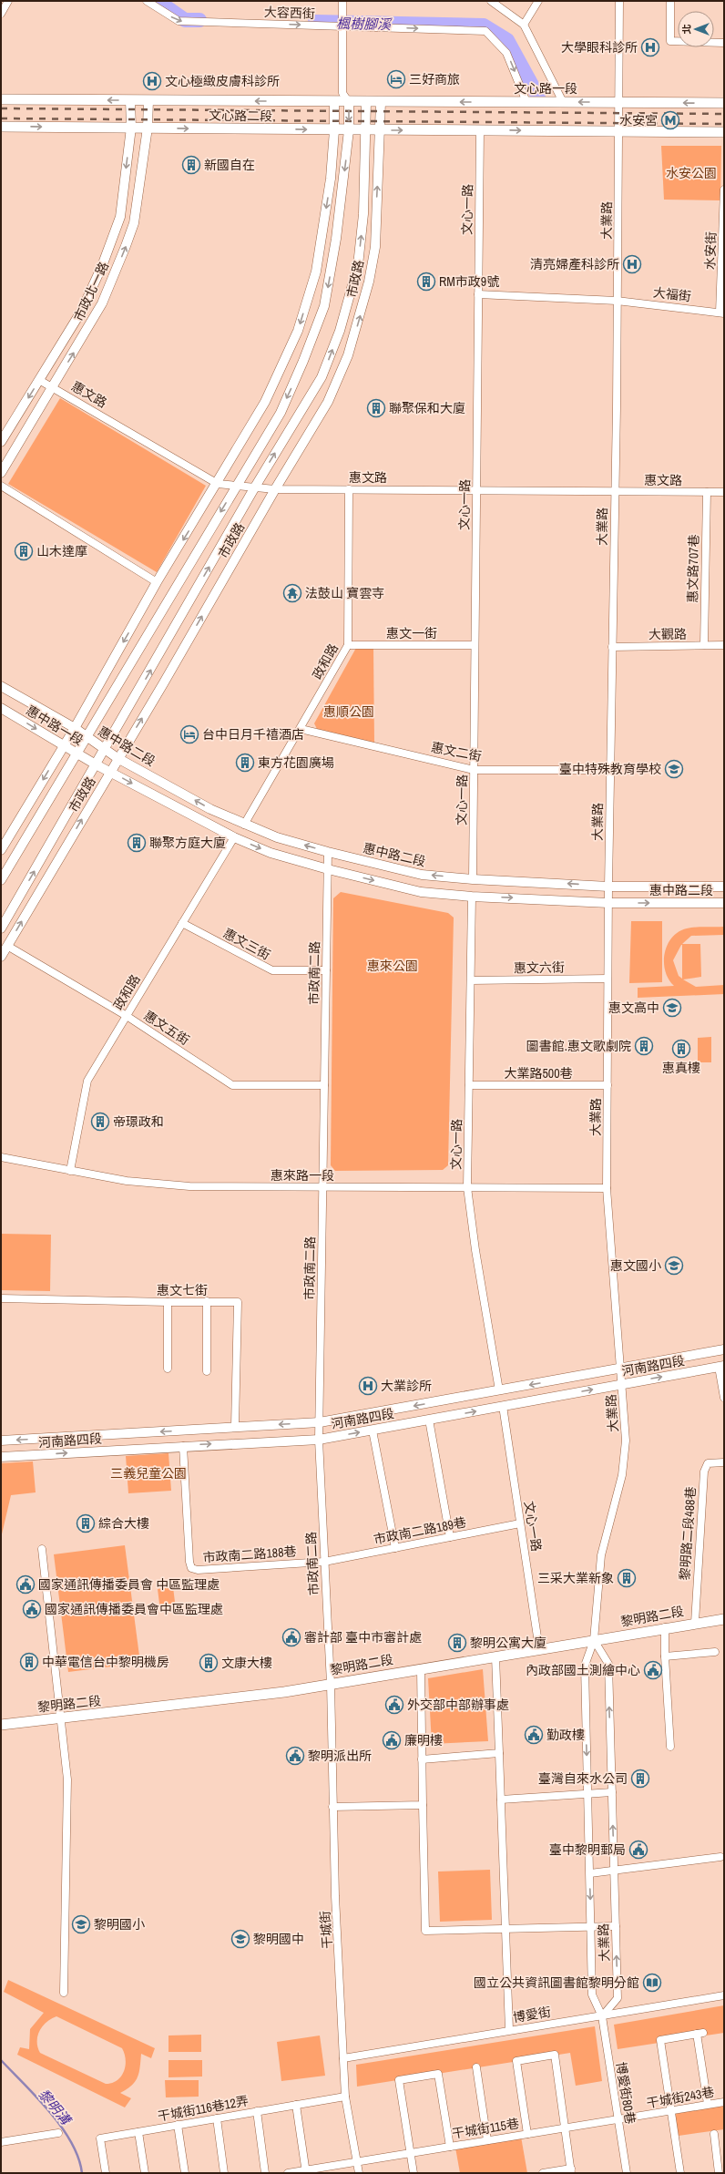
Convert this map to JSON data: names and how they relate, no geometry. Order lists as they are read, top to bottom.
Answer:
{
  "streets": {
    "main road": ["文心路一段", "文心路二段", "黎明路二段"],
    "street": [
      "大容西街",
      "文心一路",
      "大業路",
      "水安街",
      "市政路",
      "市政北一路",
      "大福街",
      "惠文路",
      "惠文路707巷",
      "惠文一街",
      "大觀路",
      "政和路",
      "惠中路一段",
      "惠中路二段",
      "惠文二街",
      "惠文三街",
      "惠文六街",
      "市政南二路",
      "惠文五街",
      "大業路500巷",
      "惠來路一段",
      "惠文七街",
      "河南路四段",
      "市政南二路189巷",
      "黎明路二段488巷",
      "市政南二路188巷",
      "干城街",
      "博愛街",
      "博愛街80巷",
      "干城街243巷",
      "干城街116巷12弄",
      "干城街115巷"
    ]
  },
  "crossings": [
    ["大容西街", "文心路一段"],
    ["文心路一段", "文心路二段"],
    ["文心路一段", "大業路"],
    ["文心路一段", "市政路"],
    ["文心路二段", "文心一路"],
    ["文心路二段", "市政路"],
    ["文心路二段", "市政北一路"],
    ["文心一路", "大福街"],
    ["文心一路", "惠文路"],
    ["文心一路", "惠文一街"],
    ["文心一路", "惠中路二段"],
    ["文心一路", "惠文二街"],
    ["文心一路", "惠文六街"],
    ["文心一路", "大業路500巷"],
    ["文心一路", "惠來路一段"],
    ["文心一路", "河南路四段"],
    ["文心一路", "市政南二路189巷"],
    ["文心一路", "黎明路二段"],
    ["大業路", "大福街"],
    ["大業路", "惠文路"],
    ["大業路", "大觀路"],
    ["大業路", "惠中路二段"],
    ["大業路", "惠文二街"],
    ["大業路", "惠文六街"],
    ["大業路", "大業路500巷"],
    ["大業路", "惠來路一段"],
    ["大業路", "河南路四段"],
    ["大業路", "黎明路二段"],
    ["大業路", "博愛街"],
    ["大業路", "博愛街80巷"],
    ["水安街", "大福街"],
    ["市政路", "惠文路"],
    ["市政路", "惠中路一段"],
    ["市政路", "惠中路二段"],
    ["市政路", "惠文五街"],
    ["市政北一路", "惠文路"],
    ["惠文路", "惠文路707巷"],
    ["惠文路", "政和路"],
    ["惠文路707巷", "大觀路"],
    ["惠文一街", "政和路"],
    ["政和路", "惠中路二段"],
    ["政和路", "惠文二街"],
    ["政和路", "惠文三街"],
    ["政和路", "惠文五街"],
    ["政和路", "惠來路一段"],
    ["惠中路一段", "惠中路二段"],
    ["惠中路二段", "市政南二路"],
    ["惠文三街", "市政南二路"],
    ["市政南二路", "惠文五街"],
    ["市政南二路", "惠來路一段"],
    ["市政南二路", "河南路四段"],
    ["市政南二路", "市政南二路189巷"],
    ["市政南二路", "市政南二路188巷"],
    ["市政南二路", "黎明路二段"],
    ["市政南二路", "干城街"],
    ["惠文七街", "河南路四段"],
    ["河南路四段", "市政南二路188巷"],
    ["市政南二路189巷", "市政南二路188巷"],
    ["黎明路二段488巷", "黎明路二段"],
    ["黎明路二段", "干城街"],
    ["干城街", "博愛街"],
    ["干城街", "干城街116巷12弄"],
    ["干城街", "干城街115巷"],
    ["博愛街", "博愛街80巷"],
    ["博愛街80巷", "干城街243巷"],
    ["博愛街80巷", "干城街115巷"],
    ["干城街243巷", "干城街115巷"]
  ],
  "one_way": ["大容西街"],
  "water": ["楓樹腳溪", "黎明溝"],
  "parks": [
    "水安公園",
    "惠順公園",
    "惠來公園",
    "三義兒童公園"
  ],
  "places": {
    "hospital": [
      "大學眼科診所",
      "文心極緻皮膚科診所",
      "清亮婦產科診所",
      "大業診所"
    ],
    "hotel": ["三好商旅", "台中日月千禧酒店"],
    "metro station": ["水安宮"],
    "building": [
      "新國自在",
      "RM市政9號",
      "聯聚保和大廈",
      "山木達摩",
      "東方花園廣場",
      "聯聚方庭大廈",
      "圖書館.惠文歌劇院",
      "惠真樓",
      "帝璟政和",
      "綜合大樓",
      "三采大業新象",
      "黎明公寓大廈",
      "中華電信台中黎明機房",
      "文康大樓",
      "臺灣自來水公司"
    ],
    "temple": ["法鼓山 寶雲寺"],
    "school or university": [
      "臺中特殊教育學校",
      "惠文高中",
      "惠文國小",
      "黎明國小",
      "黎明國中"
    ],
    "public building": [
      "國家通訊傳播委員會 中區監理處",
      "國家通訊傳播委員會中區監理處",
      "審計部 臺中市審計處",
      "內政部國土測繪中心",
      "外交部中部辦事處",
      "勤政樓",
      "廉明樓",
      "黎明派出所",
      "臺中黎明郵局"
    ],
    "library": ["國立公共資訊圖書館黎明分館"]
  },
  "north": "left"
}
